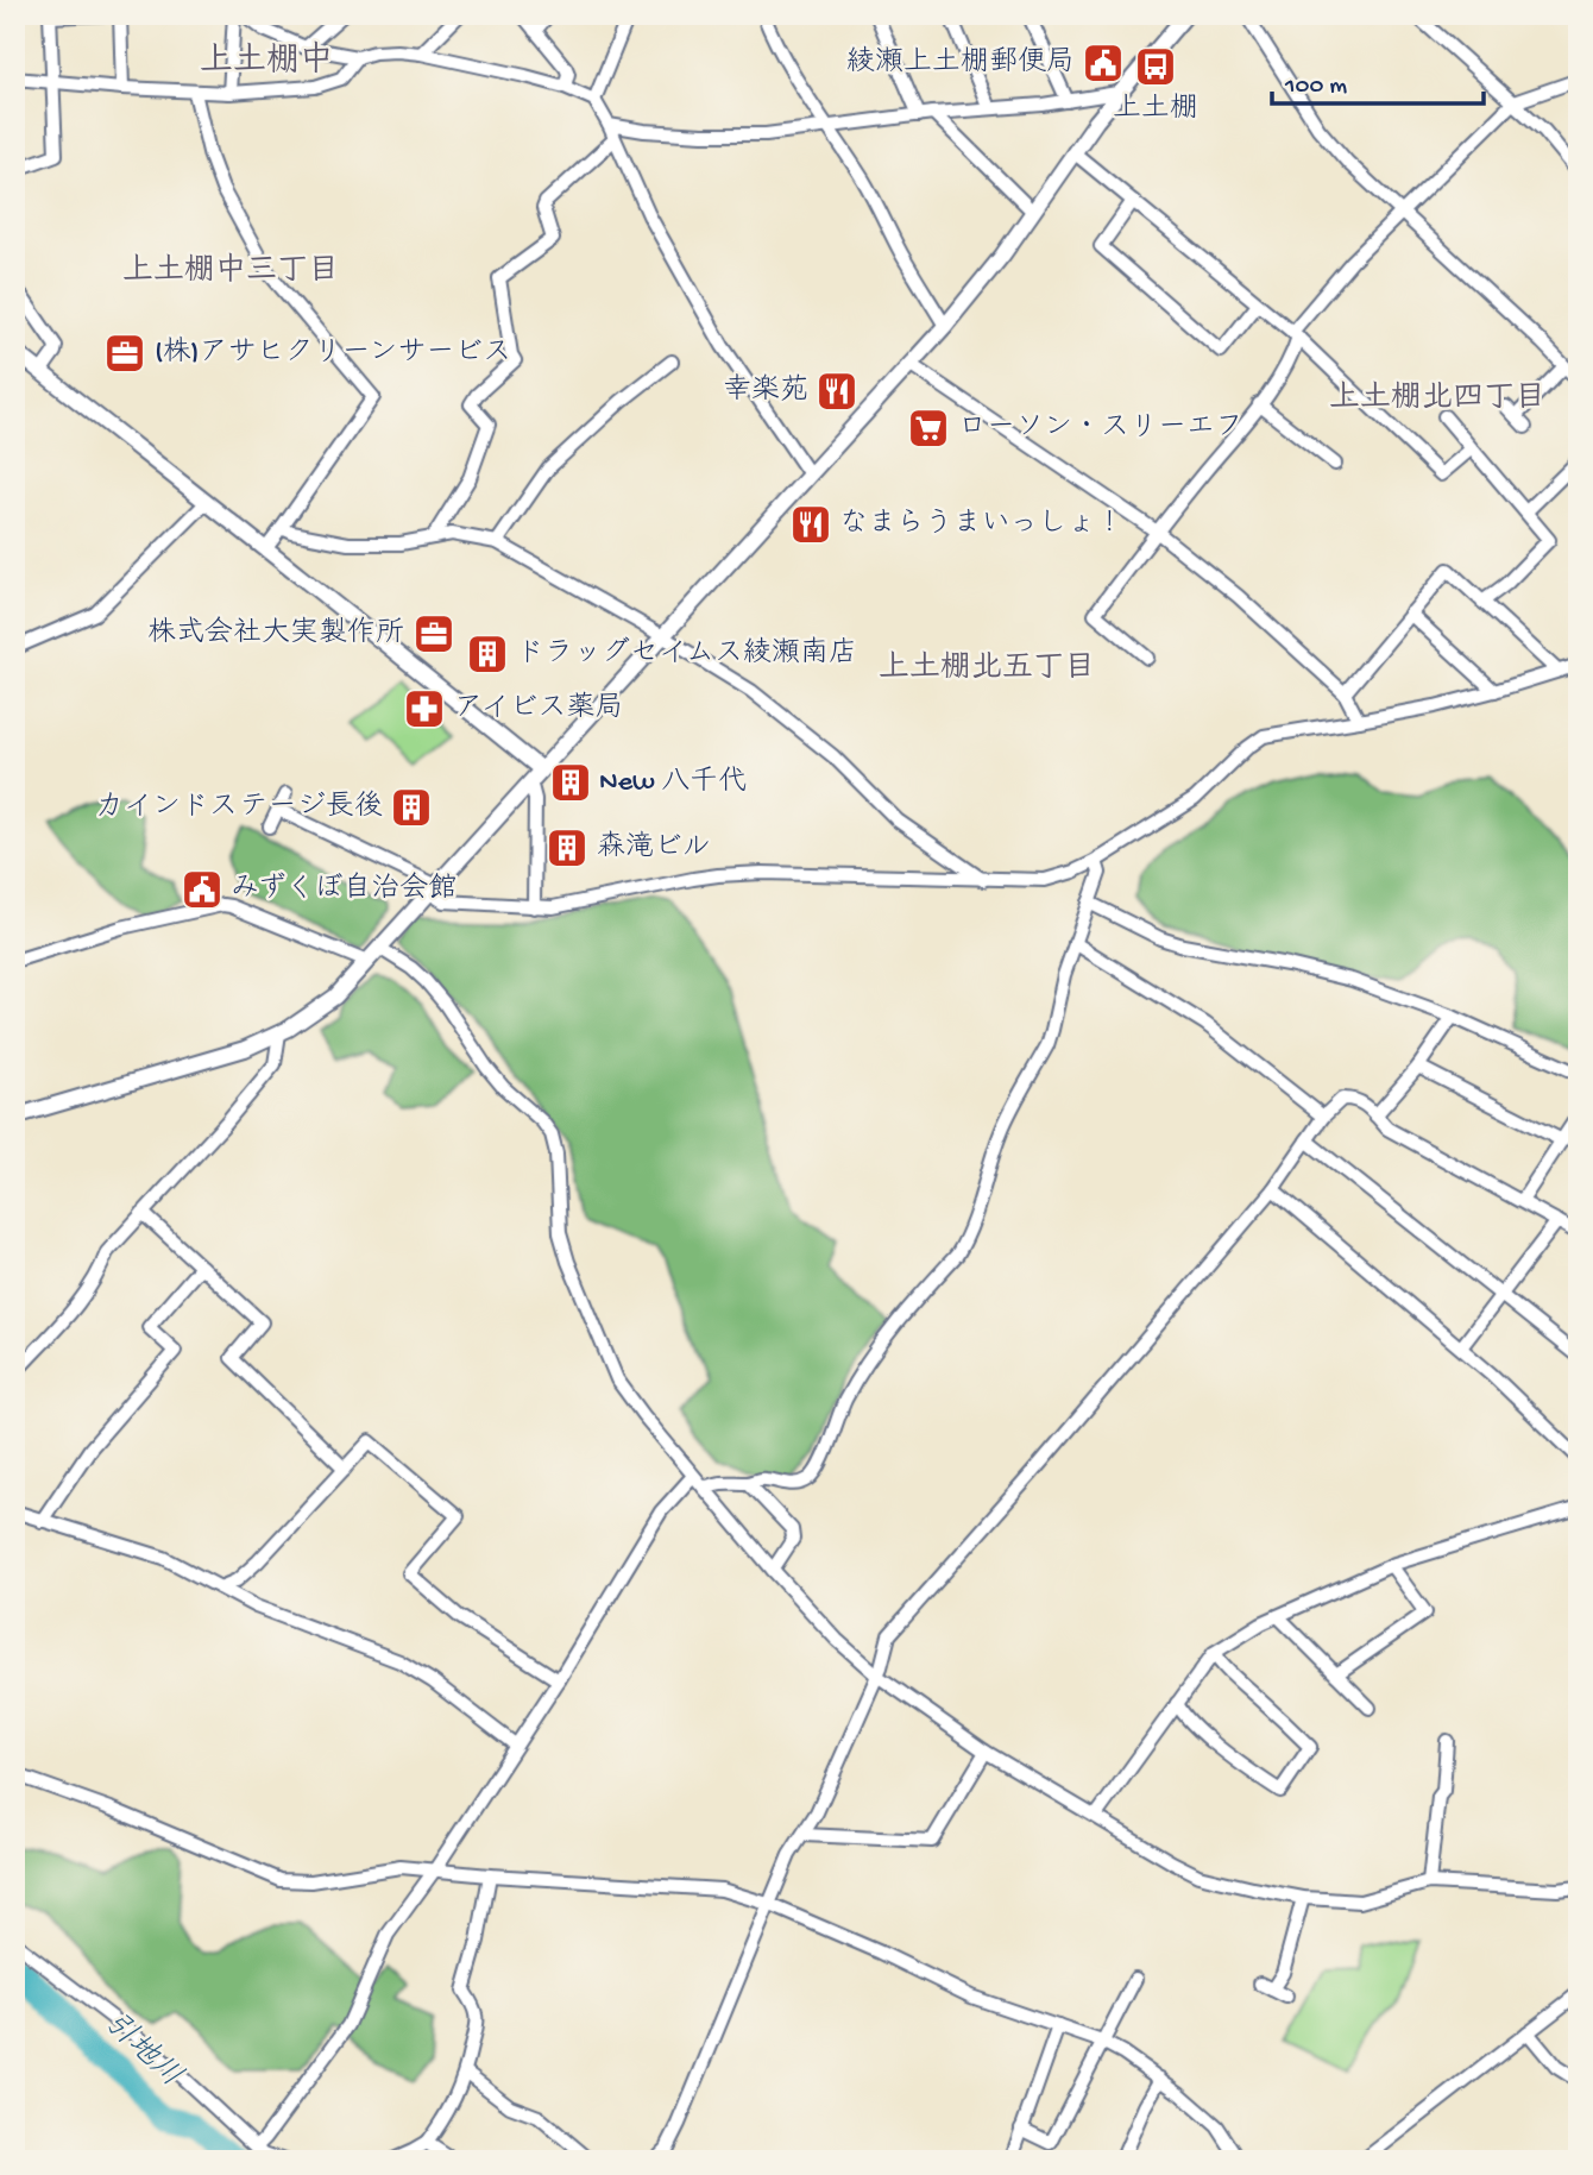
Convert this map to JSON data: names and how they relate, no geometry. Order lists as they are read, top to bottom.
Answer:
{
  "districts": [
    "上土棚中",
    "上土棚中三丁目",
    "上土棚北四丁目",
    "上土棚北五丁目"
  ],
  "water": ["引地川"],
  "places": {
    "public building": ["綾瀬上土棚郵便局", "みずくぼ自治会館"],
    "bus stop": ["上土棚"],
    "office": ["(株)アサヒクリーンサービス", "株式会社大実製作所"],
    "restaurant": ["幸楽苑", "なまらうまいっしょ！"],
    "supermarket": ["ローソン・スリーエフ"],
    "building": [
      "ドラッグセイムス綾瀬南店",
      "New 八千代",
      "カインドステージ長後",
      "森滝ビル"
    ],
    "pharmacy": ["アイビス薬局"]
  },
  "scale_bar": "100 m"
}
